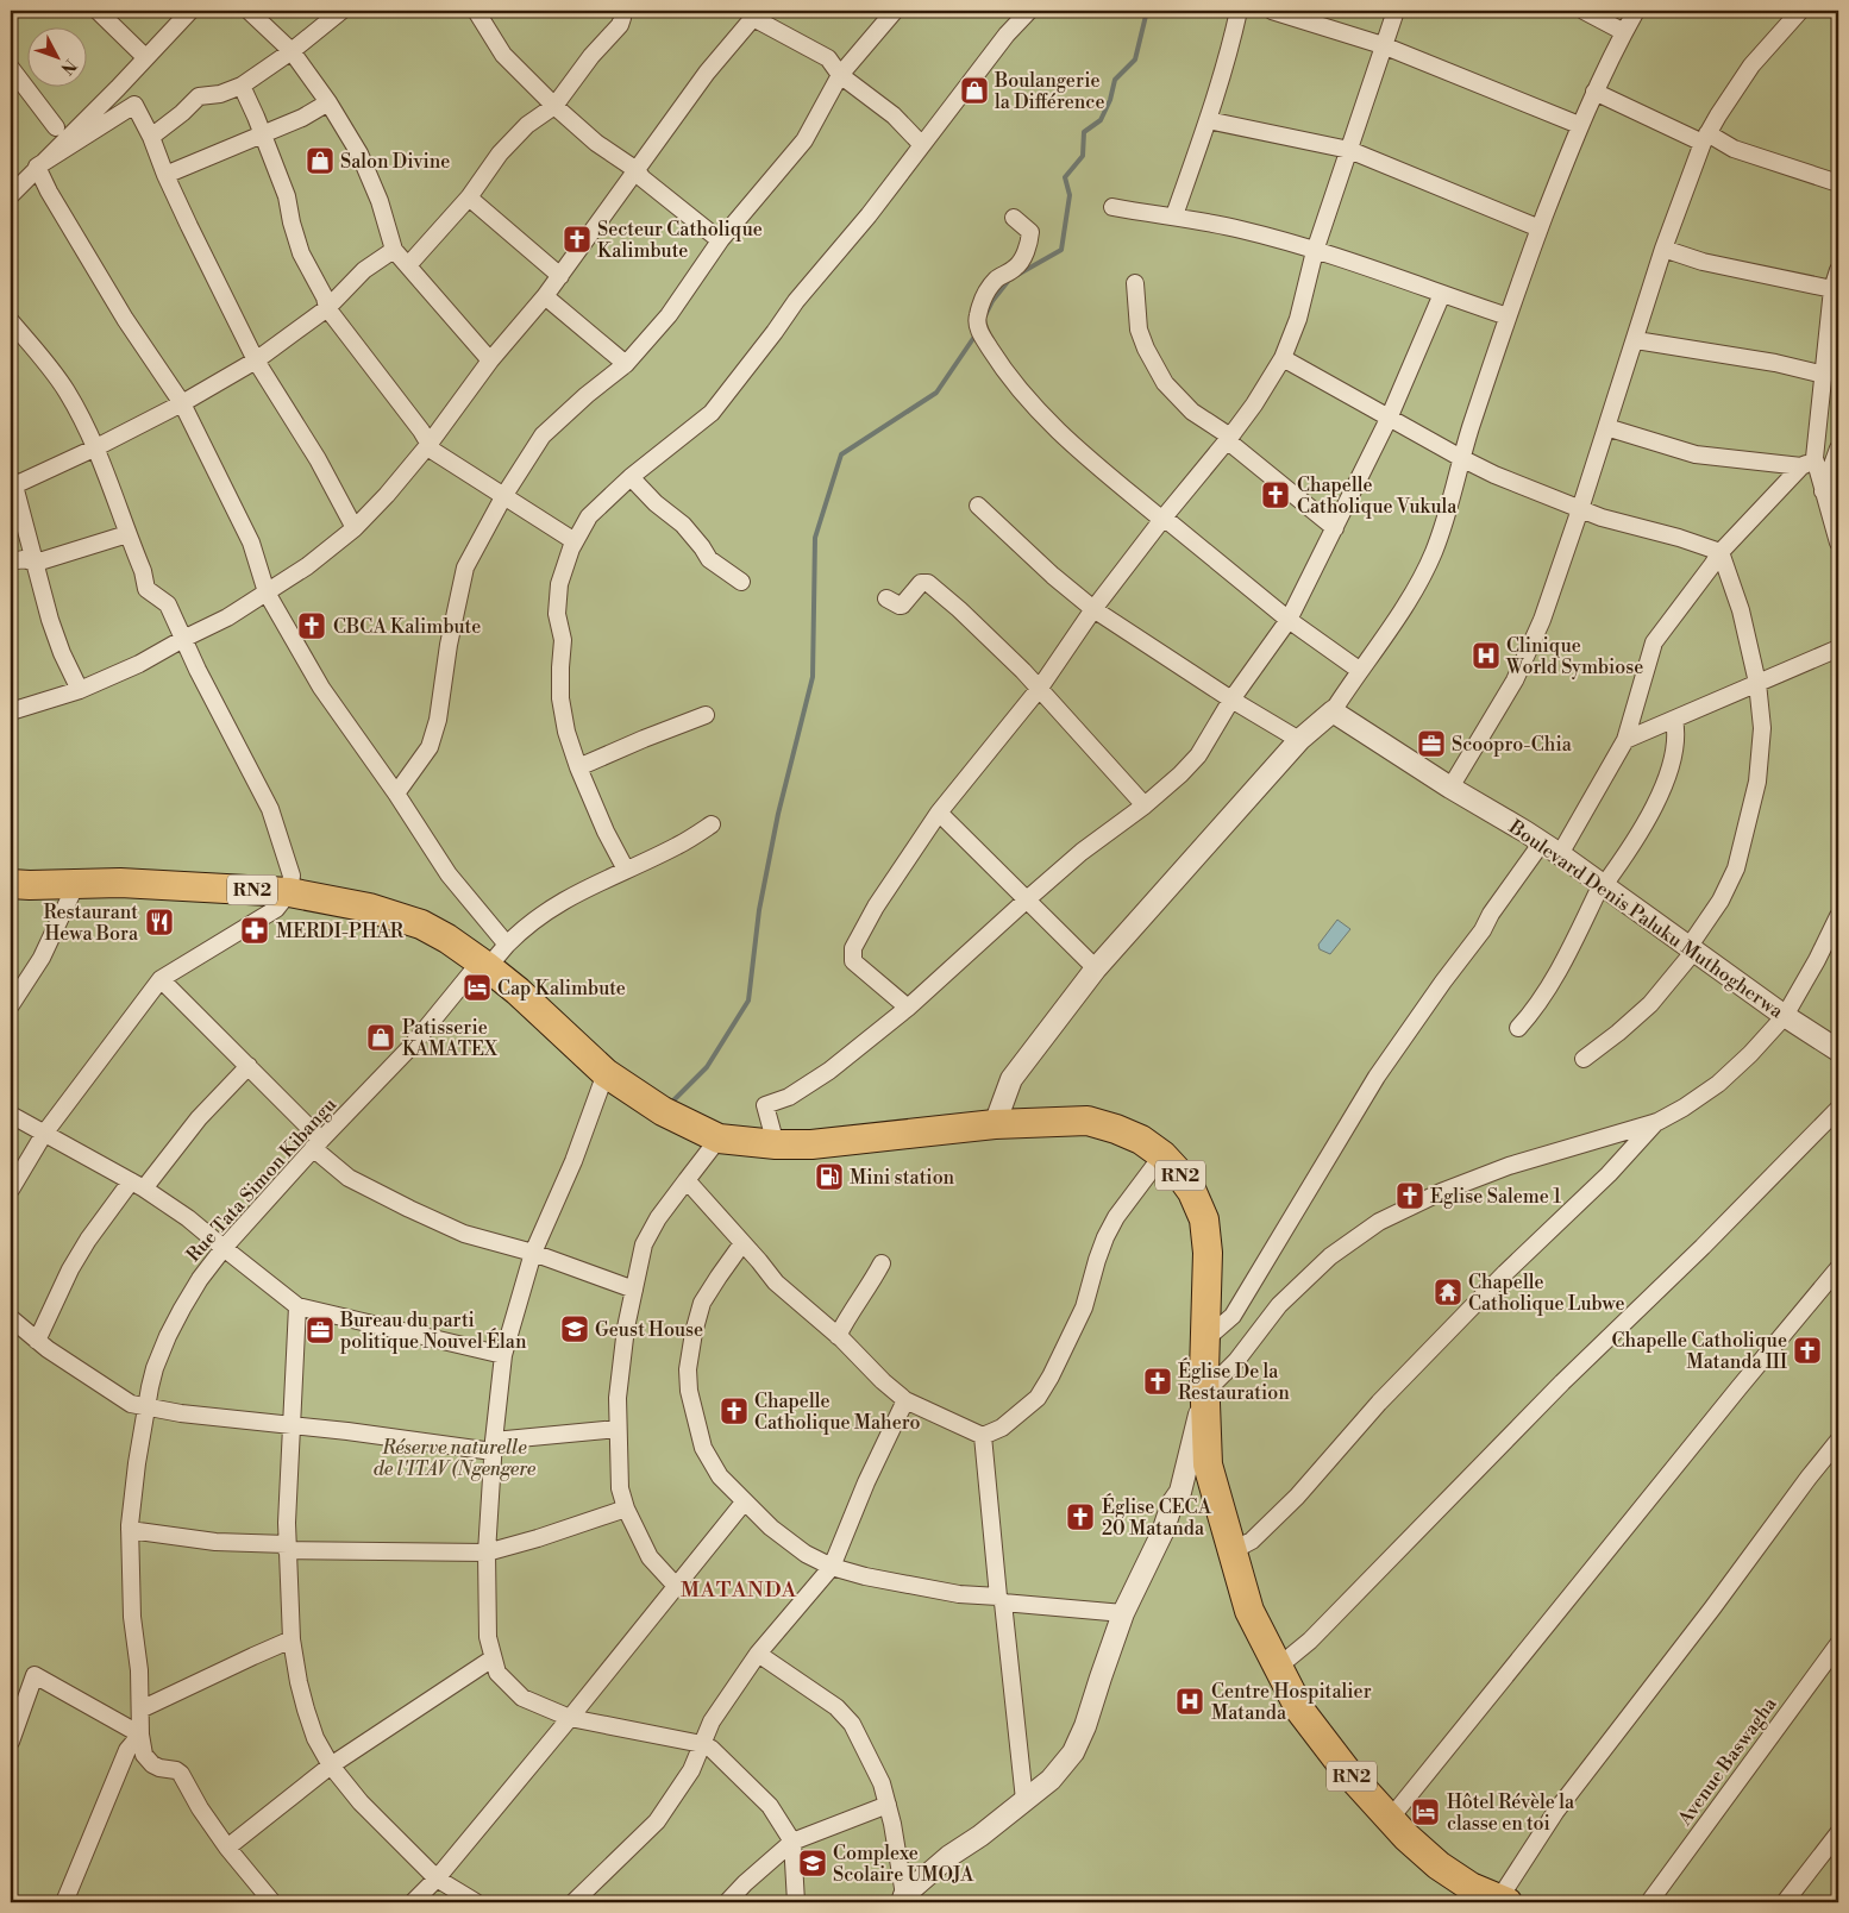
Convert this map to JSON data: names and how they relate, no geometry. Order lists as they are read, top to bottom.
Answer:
{
  "streets": {
    "highway": ["RN2"],
    "street": ["Boulevard Denis Paluku Muthogherwa", "Rue Tata Simon Kibangu", "Avenue Baswagha"]
  },
  "crossings": [
    ["RN2", "Rue Tata Simon Kibangu"]
  ],
  "districts": ["MATANDA"],
  "parks": ["Réserve naturelle de l'ITAV (Ngengere"],
  "places": {
    "shop": ["Boulangerie la Différence", "Salon Divine", "Patisserie KAMATEX"],
    "church": [
      "Secteur Catholique Kalimbute",
      "Chapelle Catholique Vukula",
      "CBCA Kalimbute",
      "Eglise Saleme 1",
      "Chapelle Catholique Matanda III",
      "Église De la Restauration",
      "Chapelle Catholique Mahero",
      "Église CECA 20 Matanda"
    ],
    "hospital": ["Clinique World Symbiose", "Centre Hospitalier Matanda"],
    "office": ["Scoopro-Chia", "Bureau du parti politique Nouvel Élan"],
    "restaurant": ["Restaurant Hewa Bora"],
    "pharmacy": ["MERDI-PHAR"],
    "hotel": ["Cap Kalimbute", "Hôtel Révèle la classe en toi"],
    "fuel station": ["Mini station"],
    "temple": ["Chapelle Catholique Lubwe"],
    "school or university": ["Geust House", "Complexe Scolaire UMOJA"]
  },
  "north": "bottom right"
}
